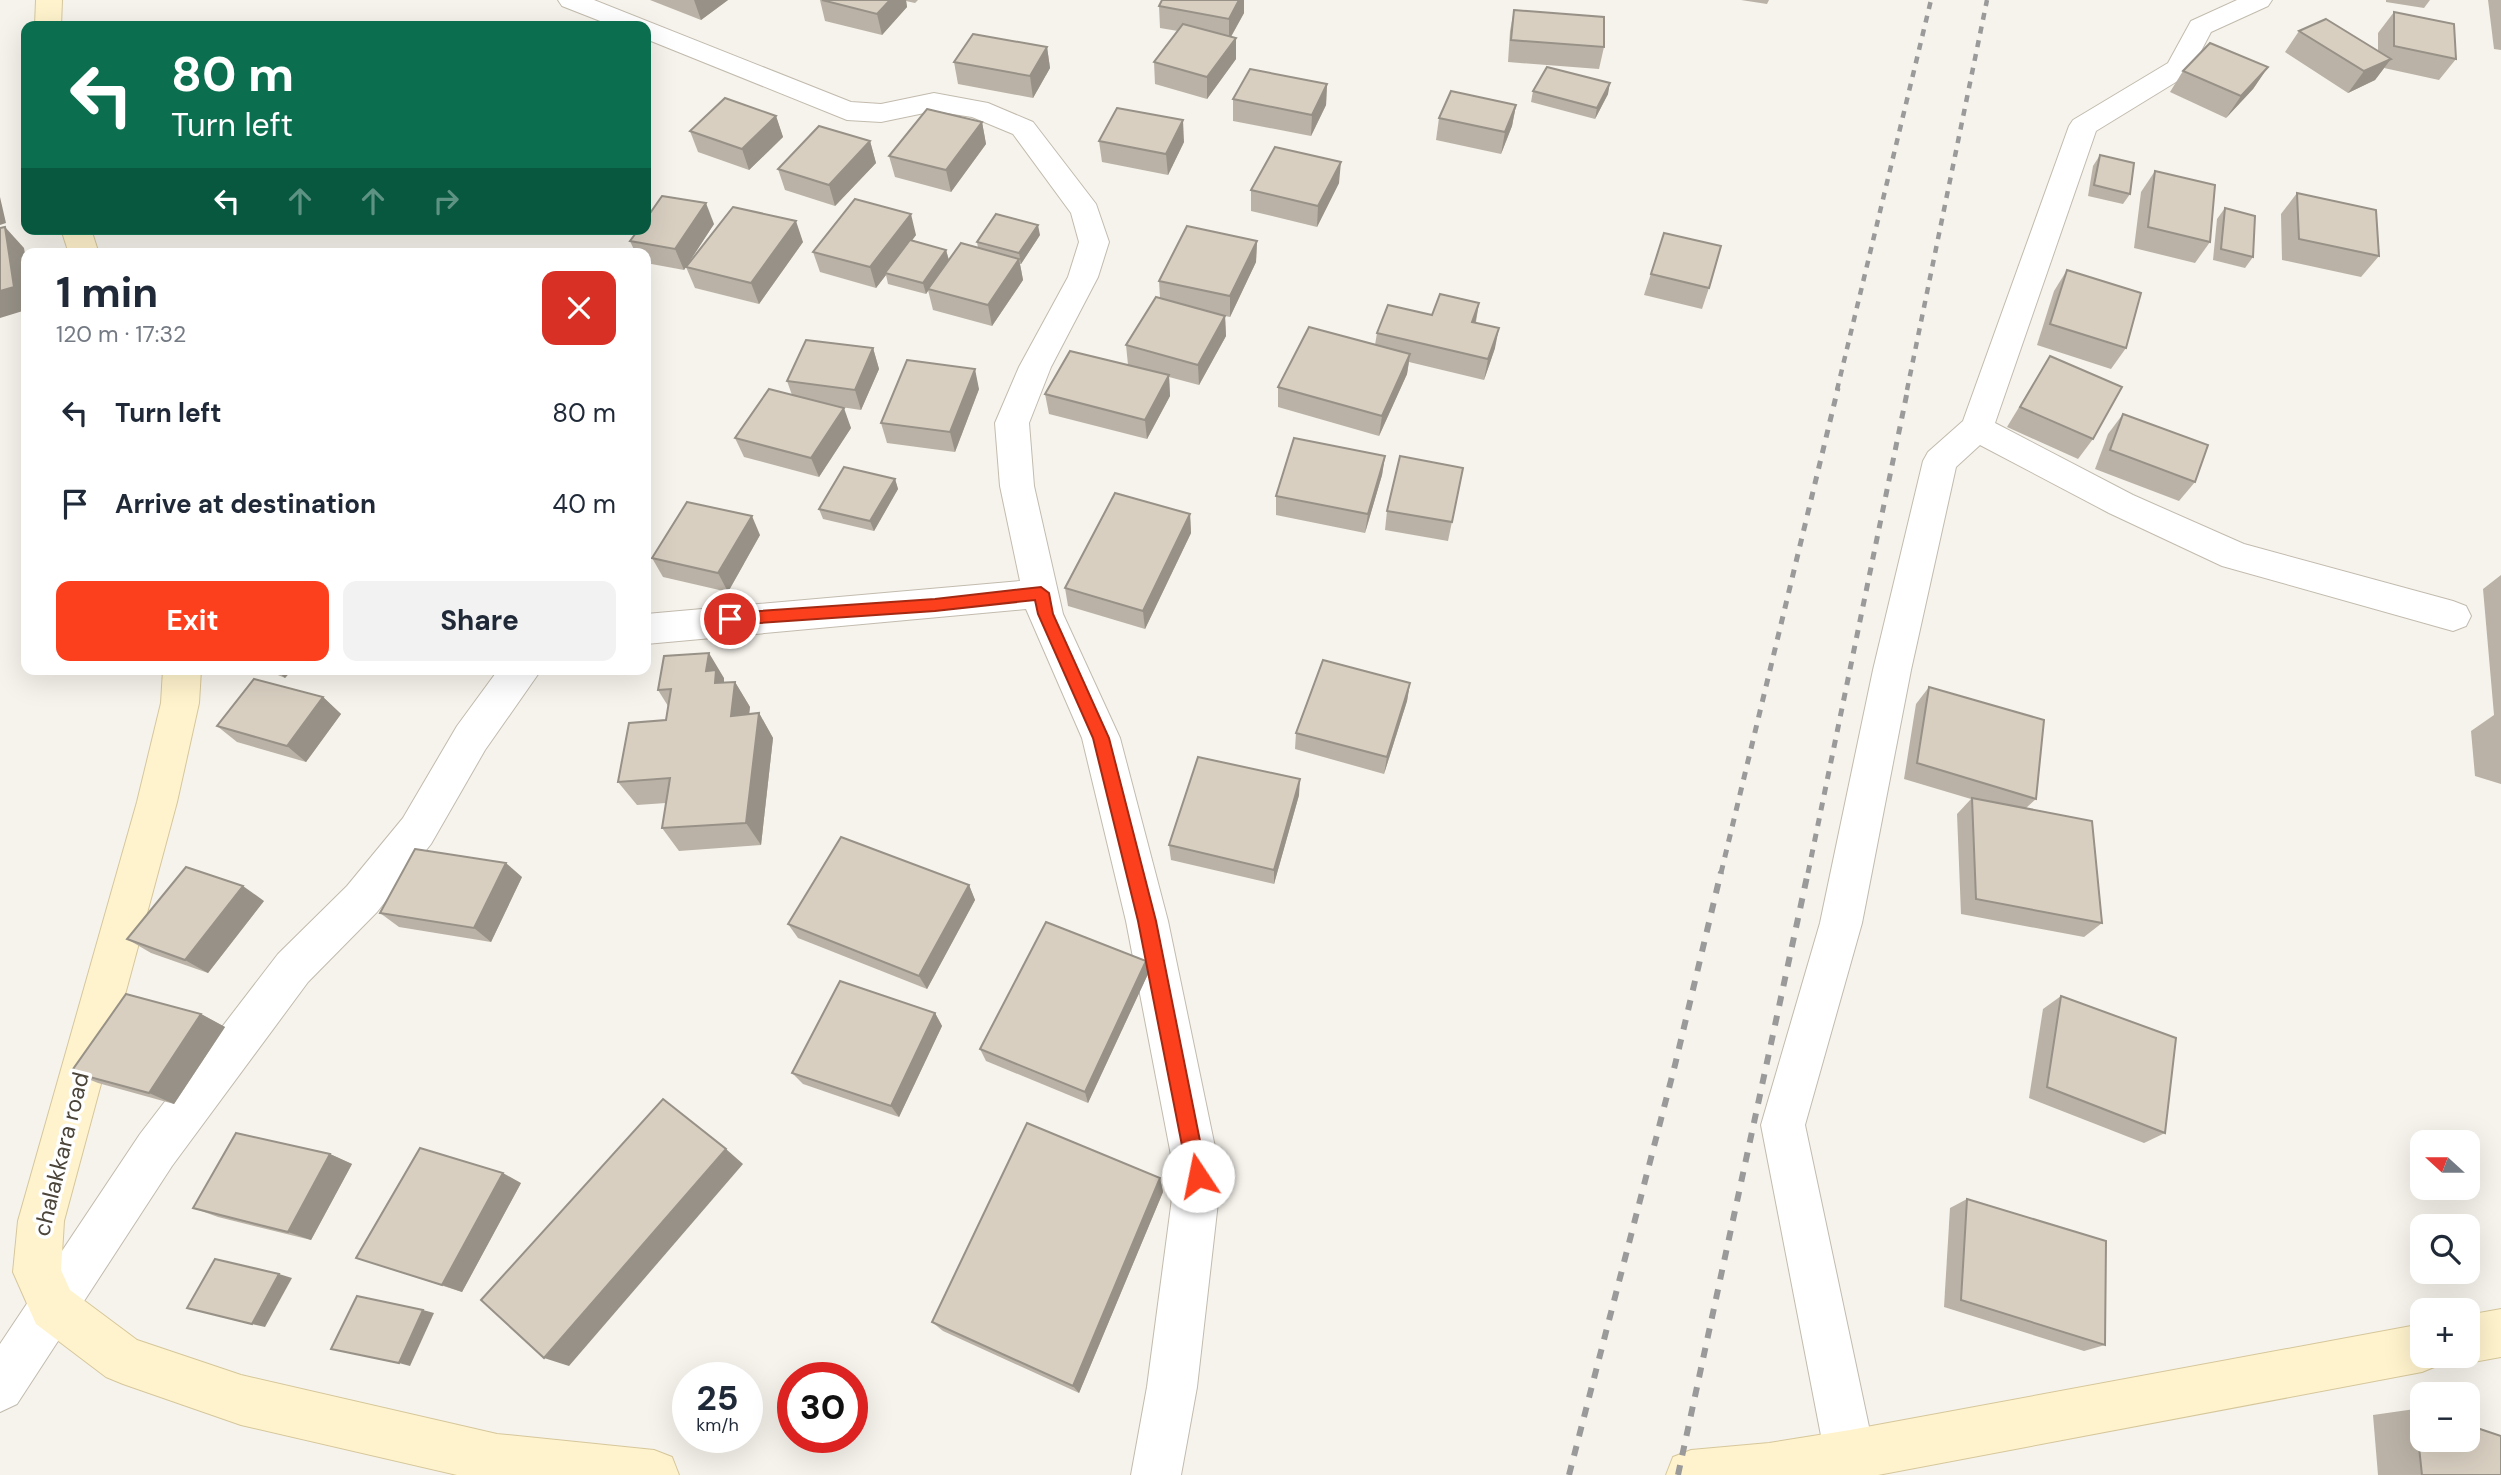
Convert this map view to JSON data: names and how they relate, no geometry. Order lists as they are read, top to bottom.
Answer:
{
  "streets": {
    "main road": ["chalakkara road"]
  },
  "north": "left",
  "page": {
    "turn": ["80 m", "Turn left"],
    "heading": ["1 min", "120 m · 17:32"],
    "list": [
      {
        "name": "Turn left",
        "value": "80 m"
      },
      {
        "name": "Arrive at destination",
        "value": "40 m"
      }
    ],
    "buttons": ["Exit", "Share"],
    "map_buttons": ["+", "−"],
    "speed": "25 km/h",
    "limit": "30"
  }
}
